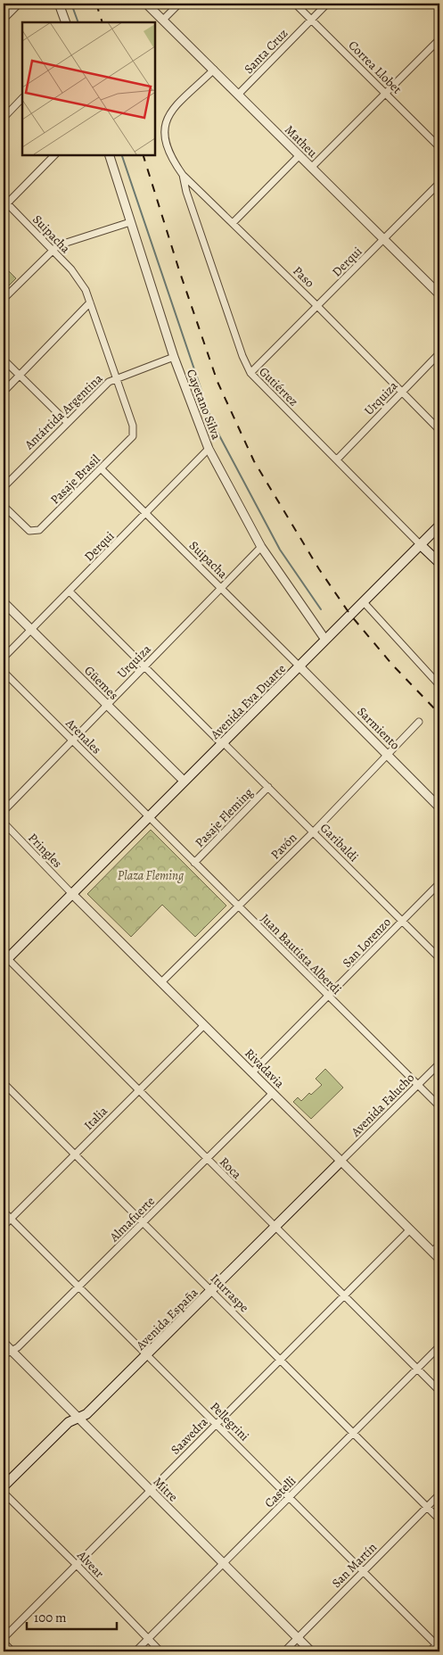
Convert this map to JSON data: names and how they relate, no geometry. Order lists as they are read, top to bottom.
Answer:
{
  "streets": {
    "main road": ["Avenida Eva Duarte", "Avenida España"],
    "street": [
      "Santa Cruz",
      "Correa Llobet",
      "Matheu",
      "Suipacha",
      "Derqui",
      "Paso",
      "Gutiérrez",
      "Urquiza",
      "Cayetano Silva",
      "Antártida Argentina",
      "Pasaje Brasil",
      "Güemes",
      "Sarmiento",
      "Arenales",
      "Pasaje Fleming",
      "Garibaldi",
      "Pavón",
      "Pringles",
      "San Lorenzo",
      "Juan Bautista Alberdi",
      "Rivadavia",
      "Avenida Falucho",
      "Italia",
      "Roca",
      "Almafuerte",
      "Iturraspe",
      "Pellegrini",
      "Saavedra",
      "Mitre",
      "Castelli",
      "Alvear",
      "San Martín"
    ]
  },
  "crossings": [
    ["Santa Cruz", "Correa Llobet"],
    ["Santa Cruz", "Matheu"],
    ["Matheu", "Derqui"],
    ["Matheu", "Paso"],
    ["Suipacha", "Derqui"],
    ["Suipacha", "Urquiza"],
    ["Suipacha", "Antártida Argentina"],
    ["Suipacha", "Pasaje Brasil"],
    ["Suipacha", "Avenida Eva Duarte"],
    ["Suipacha", "Sarmiento"],
    ["Derqui", "Paso"],
    ["Derqui", "Gutiérrez"],
    ["Derqui", "Cayetano Silva"],
    ["Derqui", "Güemes"],
    ["Derqui", "Garibaldi"],
    ["Paso", "Gutiérrez"],
    ["Paso", "Urquiza"],
    ["Gutiérrez", "Urquiza"],
    ["Gutiérrez", "Avenida Eva Duarte"],
    ["Urquiza", "Cayetano Silva"],
    ["Urquiza", "Güemes"],
    ["Urquiza", "Arenales"],
    ["Urquiza", "Garibaldi"],
    ["Cayetano Silva", "Antártida Argentina"],
    ["Cayetano Silva", "Avenida Eva Duarte"],
    ["Güemes", "Avenida Eva Duarte"],
    ["Avenida Eva Duarte", "Sarmiento"],
    ["Avenida Eva Duarte", "Arenales"],
    ["Avenida Eva Duarte", "Garibaldi"],
    ["Avenida Eva Duarte", "Pringles"],
    ["Avenida Eva Duarte", "Juan Bautista Alberdi"],
    ["Avenida Eva Duarte", "Rivadavia"],
    ["Avenida Eva Duarte", "Roca"],
    ["Sarmiento", "Pavón"],
    ["Arenales", "Juan Bautista Alberdi"],
    ["Pasaje Fleming", "Garibaldi"],
    ["Pasaje Fleming", "Juan Bautista Alberdi"],
    ["Garibaldi", "Pavón"],
    ["Garibaldi", "San Lorenzo"],
    ["Pavón", "Juan Bautista Alberdi"],
    ["Pavón", "Rivadavia"],
    ["Pringles", "Rivadavia"],
    ["San Lorenzo", "Juan Bautista Alberdi"],
    ["San Lorenzo", "Rivadavia"],
    ["Juan Bautista Alberdi", "Avenida Falucho"],
    ["Rivadavia", "Avenida Falucho"],
    ["Rivadavia", "Italia"],
    ["Rivadavia", "Almafuerte"],
    ["Rivadavia", "Avenida España"],
    ["Rivadavia", "Saavedra"],
    ["Avenida Falucho", "Avenida España"],
    ["Italia", "Roca"],
    ["Italia", "Iturraspe"],
    ["Italia", "Pellegrini"],
    ["Roca", "Almafuerte"],
    ["Roca", "Avenida España"],
    ["Roca", "Saavedra"],
    ["Roca", "Castelli"],
    ["Almafuerte", "Iturraspe"],
    ["Almafuerte", "Pellegrini"],
    ["Almafuerte", "Mitre"],
    ["Iturraspe", "Avenida España"],
    ["Iturraspe", "Saavedra"],
    ["Iturraspe", "Castelli"],
    ["Iturraspe", "San Martín"],
    ["Avenida España", "Pellegrini"],
    ["Avenida España", "Mitre"],
    ["Pellegrini", "Saavedra"],
    ["Pellegrini", "Castelli"],
    ["Pellegrini", "San Martín"],
    ["Saavedra", "Mitre"],
    ["Saavedra", "Alvear"],
    ["Mitre", "Castelli"],
    ["Mitre", "San Martín"],
    ["Castelli", "Alvear"]
  ],
  "parks": ["Plaza Fleming"],
  "scale_bar": "100 m"
}
